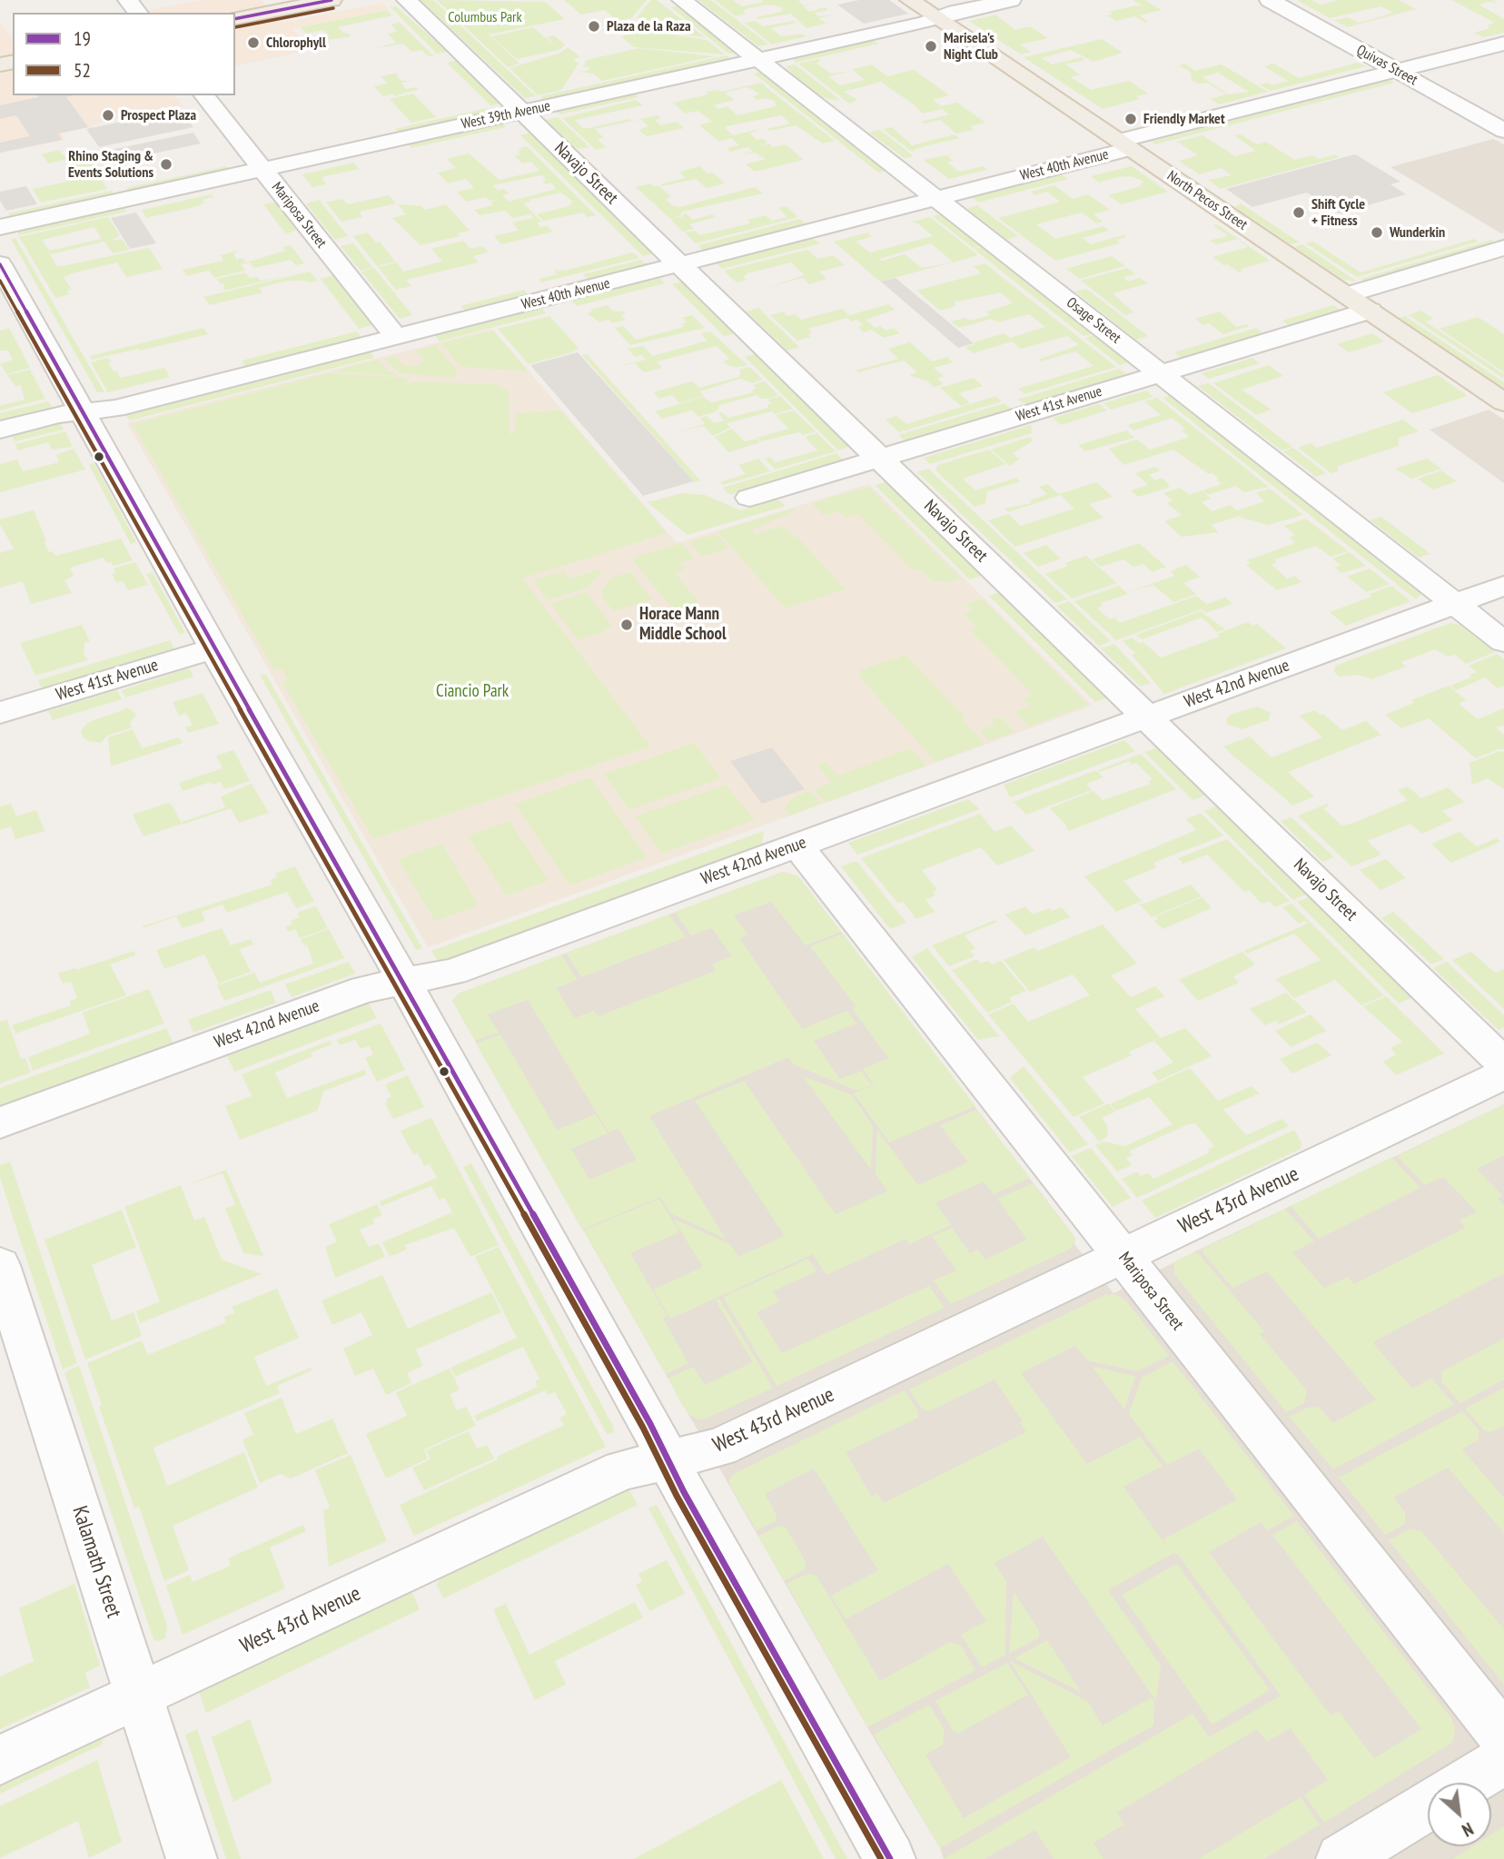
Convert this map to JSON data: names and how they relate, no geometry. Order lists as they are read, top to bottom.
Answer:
{
  "streets": {
    "main road": ["North Pecos Street"],
    "street": [
      "Quivas Street",
      "West 39th Avenue",
      "West 40th Avenue",
      "Navajo Street",
      "Mariposa Street",
      "Osage Street",
      "West 41st Avenue",
      "West 42nd Avenue",
      "West 43rd Avenue",
      "Kalamath Street"
    ]
  },
  "crossings": [
    ["Quivas Street", "West 40th Avenue"],
    ["West 39th Avenue", "Navajo Street"],
    ["West 39th Avenue", "North Pecos Street"],
    ["West 39th Avenue", "Mariposa Street"],
    ["West 39th Avenue", "Osage Street"],
    ["West 40th Avenue", "Navajo Street"],
    ["West 40th Avenue", "North Pecos Street"],
    ["West 40th Avenue", "Mariposa Street"],
    ["West 40th Avenue", "Osage Street"],
    ["Navajo Street", "West 41st Avenue"],
    ["Navajo Street", "West 42nd Avenue"],
    ["North Pecos Street", "West 41st Avenue"],
    ["Mariposa Street", "West 42nd Avenue"],
    ["Mariposa Street", "West 43rd Avenue"],
    ["Osage Street", "West 41st Avenue"],
    ["Osage Street", "West 42nd Avenue"],
    ["West 43rd Avenue", "Kalamath Street"]
  ],
  "parks": ["Columbus Park", "Ciancio Park"],
  "places": [
    "Plaza de la Raza",
    "Chlorophyll",
    "Marisela's Night Club",
    "Prospect Plaza",
    "Friendly Market",
    "Rhino Staging & Events Solutions",
    "Shift Cycle + Fitness",
    "Wunderkin",
    "Horace Mann Middle School"
  ],
  "lines": ["transit line 19", "transit line 52"],
  "legend": ["19", "52"],
  "north": "bottom right"
}
